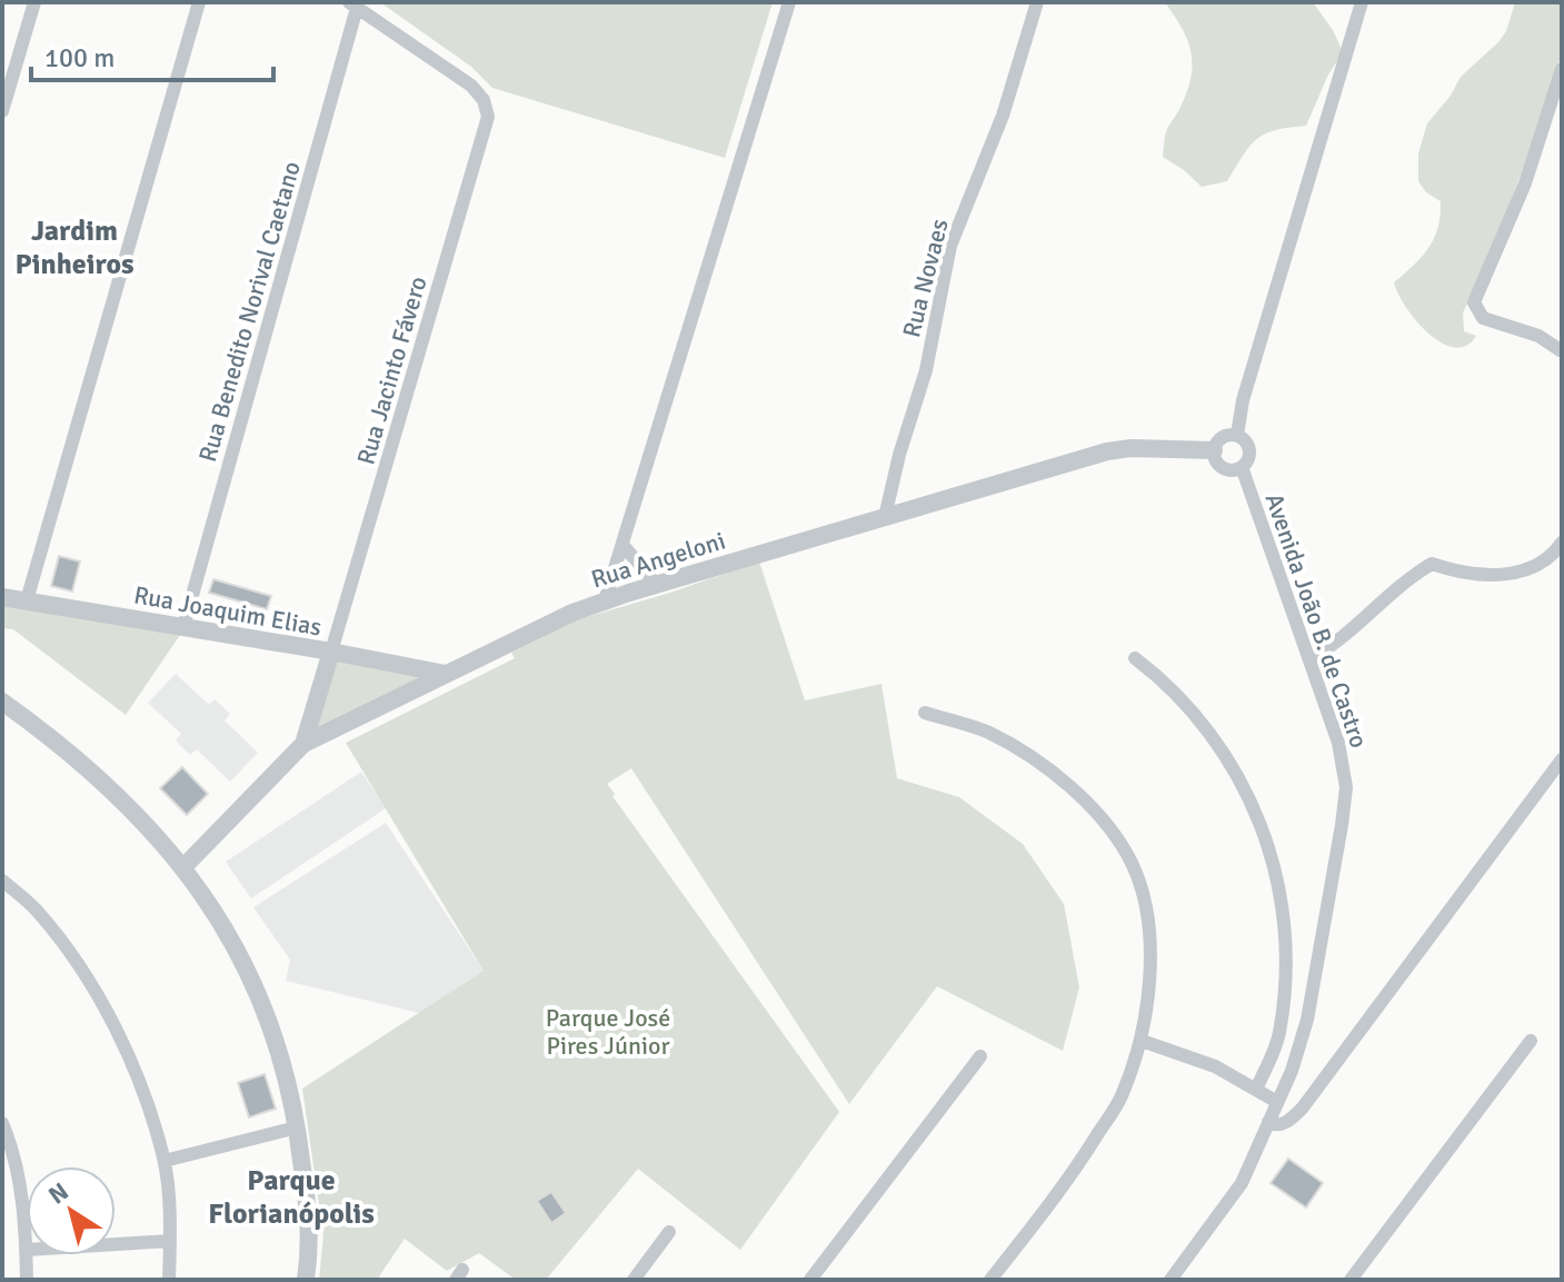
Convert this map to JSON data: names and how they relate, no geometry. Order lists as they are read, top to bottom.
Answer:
{
  "streets": {
    "street": [
      "Rua Novaes",
      "Rua Benedito Norival Caetano",
      "Rua Jacinto Fávero",
      "Rua Angeloni",
      "Rua Joaquim Elias",
      "Avenida João B. de Castro"
    ]
  },
  "crossings": [
    ["Rua Novaes", "Rua Angeloni"],
    ["Rua Benedito Norival Caetano", "Rua Jacinto Fávero"],
    ["Rua Benedito Norival Caetano", "Rua Joaquim Elias"],
    ["Rua Jacinto Fávero", "Rua Joaquim Elias"],
    ["Rua Angeloni", "Rua Joaquim Elias"],
    ["Rua Angeloni", "Avenida João B. de Castro"]
  ],
  "districts": ["Jardim Pinheiros", "Parque Florianópolis"],
  "parks": ["Parque José Pires Júnior"],
  "scale_bar": "100 m",
  "north": "top left"
}
